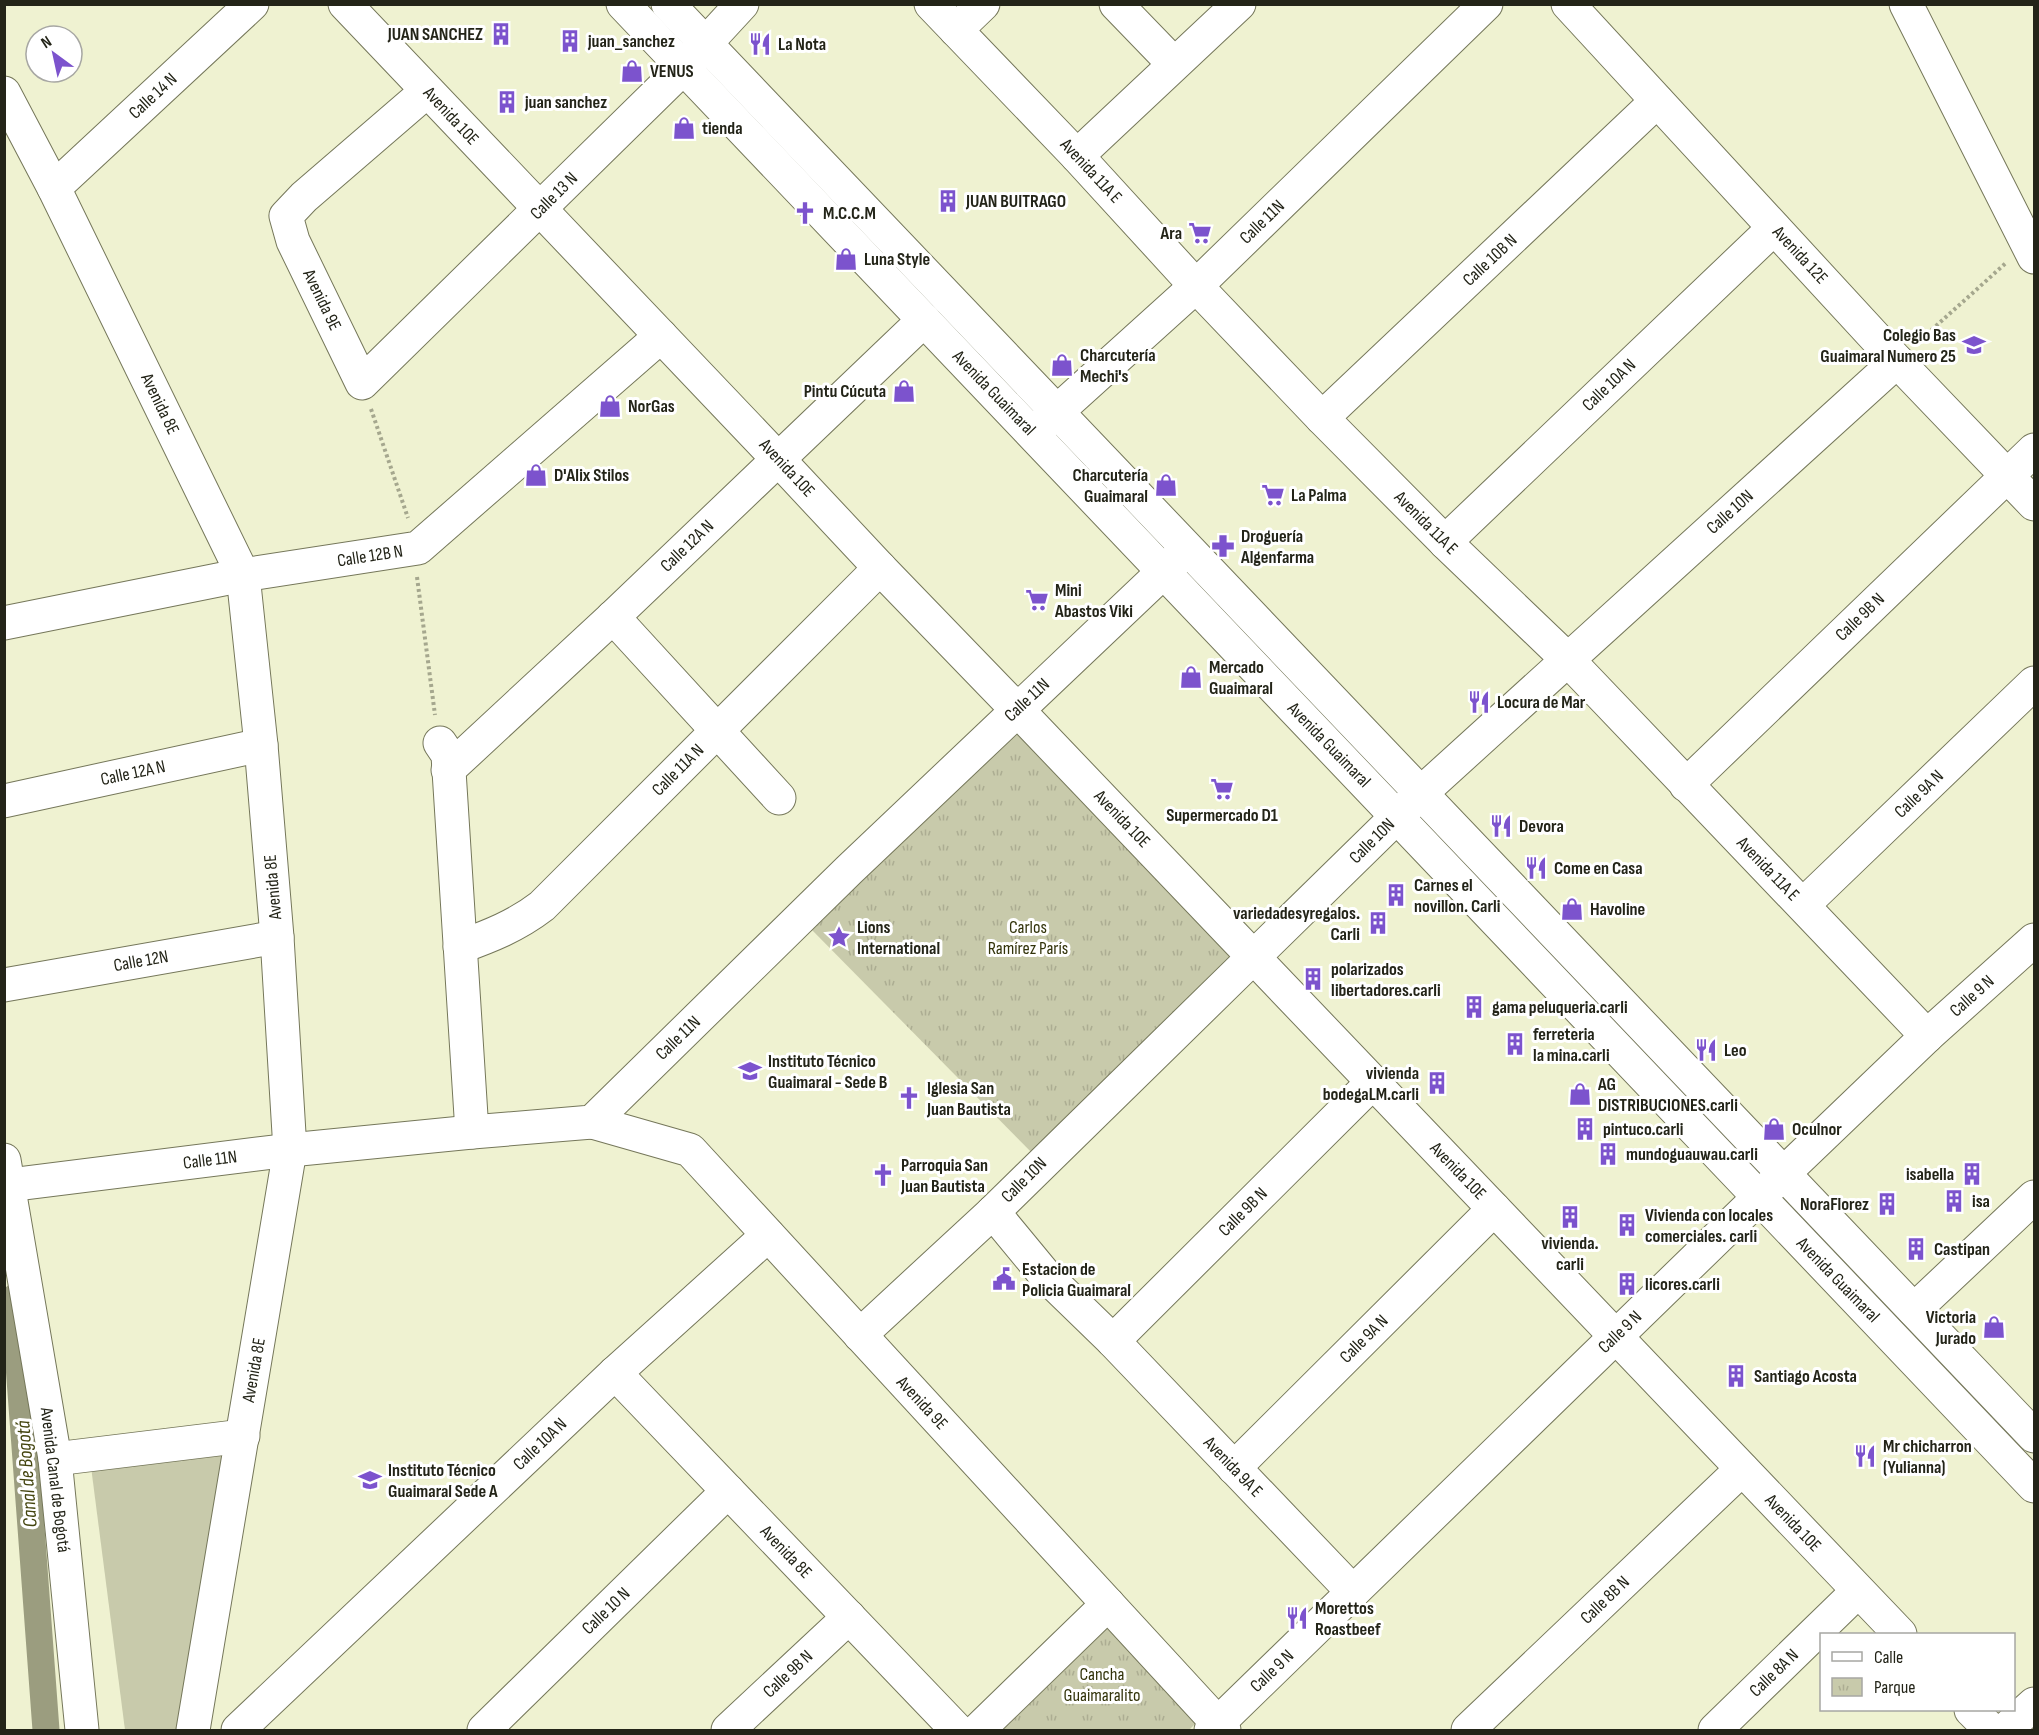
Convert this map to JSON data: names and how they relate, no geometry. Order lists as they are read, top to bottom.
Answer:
{
  "streets": {
    "street": [
      "Calle 14 N",
      "Avenida 10E",
      "Avenida 11A E",
      "Calle 13 N",
      "Calle 11N",
      "Avenida 12E",
      "Calle 10B N",
      "Avenida 9E",
      "Calle 10A N",
      "Avenida Guaimaral",
      "Avenida 8E",
      "Calle 10N",
      "Calle 12A N",
      "Calle 12B N",
      "Calle 9B N",
      "Calle 11A N",
      "Calle 9A N",
      "Calle 12N",
      "Calle 9 N",
      "Avenida 9A E",
      "Avenida Canal de Bogotá",
      "Calle 8B N",
      "Calle 10 N",
      "Calle 8A N"
    ]
  },
  "crossings": [
    ["Calle 14 N", "Avenida 8E"],
    ["Avenida 10E", "Calle 13 N"],
    ["Avenida 10E", "Calle 11N"],
    ["Avenida 10E", "Avenida 9E"],
    ["Avenida 10E", "Calle 10N"],
    ["Avenida 10E", "Calle 12A N"],
    ["Avenida 10E", "Calle 12B N"],
    ["Avenida 10E", "Calle 9B N"],
    ["Avenida 10E", "Calle 11A N"],
    ["Avenida 10E", "Calle 9A N"],
    ["Avenida 10E", "Calle 9 N"],
    ["Avenida 10E", "Calle 8B N"],
    ["Avenida 10E", "Calle 8A N"],
    ["Avenida 11A E", "Calle 11N"],
    ["Avenida 11A E", "Calle 10B N"],
    ["Avenida 11A E", "Calle 10A N"],
    ["Avenida 11A E", "Calle 10N"],
    ["Avenida 11A E", "Calle 9B N"],
    ["Avenida 11A E", "Calle 9A N"],
    ["Avenida 11A E", "Calle 9 N"],
    ["Calle 13 N", "Avenida 9E"],
    ["Calle 13 N", "Avenida Guaimaral"],
    ["Calle 11N", "Avenida 9E"],
    ["Calle 11N", "Avenida Guaimaral"],
    ["Calle 11N", "Avenida 8E"],
    ["Calle 11N", "Avenida Canal de Bogotá"],
    ["Avenida 12E", "Calle 10B N"],
    ["Avenida 12E", "Calle 10A N"],
    ["Avenida 12E", "Calle 10N"],
    ["Avenida 12E", "Calle 9B N"],
    ["Avenida 9E", "Calle 10A N"],
    ["Avenida 9E", "Calle 10N"],
    ["Avenida 9E", "Calle 9 N"],
    ["Calle 10A N", "Avenida 8E"],
    ["Avenida Guaimaral", "Calle 10N"],
    ["Avenida Guaimaral", "Calle 12A N"],
    ["Avenida Guaimaral", "Calle 9 N"],
    ["Avenida 8E", "Calle 12A N"],
    ["Avenida 8E", "Calle 12B N"],
    ["Avenida 8E", "Calle 9B N"],
    ["Avenida 8E", "Calle 12N"],
    ["Avenida 8E", "Calle 10 N"],
    ["Calle 10N", "Avenida 9A E"],
    ["Calle 9B N", "Avenida 9A E"],
    ["Calle 9A N", "Avenida 9A E"],
    ["Calle 9 N", "Avenida 9A E"]
  ],
  "water": ["Canal de Bogotá"],
  "parks": ["Carlos Ramírez París", "Cancha Guaimaralito"],
  "places": {
    "building": [
      "JUAN SANCHEZ",
      "juan_sanchez",
      "juan sanchez",
      "JUAN BUITRAGO",
      "Carnes el novillon. Carli",
      "variedadesyregalos. Carli",
      "polarizados libertadores.carli",
      "gama peluqueria.carli",
      "ferreteria la mina.carli",
      "vivienda bodegaLM.carli",
      "pintuco.carli",
      "mundoguauwau.carli",
      "isabella",
      "isa",
      "NoraFlorez",
      "vivienda. carli",
      "Vivienda con locales comerciales. carli",
      "Castipan",
      "licores.carli",
      "Santiago Acosta"
    ],
    "restaurant": [
      "La Nota",
      "Locura de Mar",
      "Devora",
      "Come en Casa",
      "Leo",
      "Mr chicharron (Yulianna)",
      "Morettos Roastbeef"
    ],
    "shop": [
      "VENUS",
      "tienda",
      "Luna Style",
      "Charcutería Mechi's",
      "Pintu Cúcuta",
      "NorGas",
      "D'Alix Stilos",
      "Charcutería Guaimaral",
      "Mercado Guaimaral",
      "Havoline",
      "AG DISTRIBUCIONES.carli",
      "Oculnor",
      "Victoria Jurado"
    ],
    "church": ["M.C.C.M", "Iglesia San Juan Bautista", "Parroquia San Juan Bautista"],
    "supermarket": [
      "Ara",
      "La Palma",
      "Mini Abastos Viki",
      "Supermercado D1"
    ],
    "school or university": ["Colegio Bas Guaimaral Numero 25", "Instituto Técnico Guaimaral - Sede B", "Instituto Técnico Guaimaral Sede A"],
    "pharmacy": ["Droguería Algenfarma"],
    "place": ["Lions International"],
    "public building": ["Estacion de Policia Guaimaral"]
  },
  "legend": ["Calle", "Parque"],
  "north": "top left"
}
